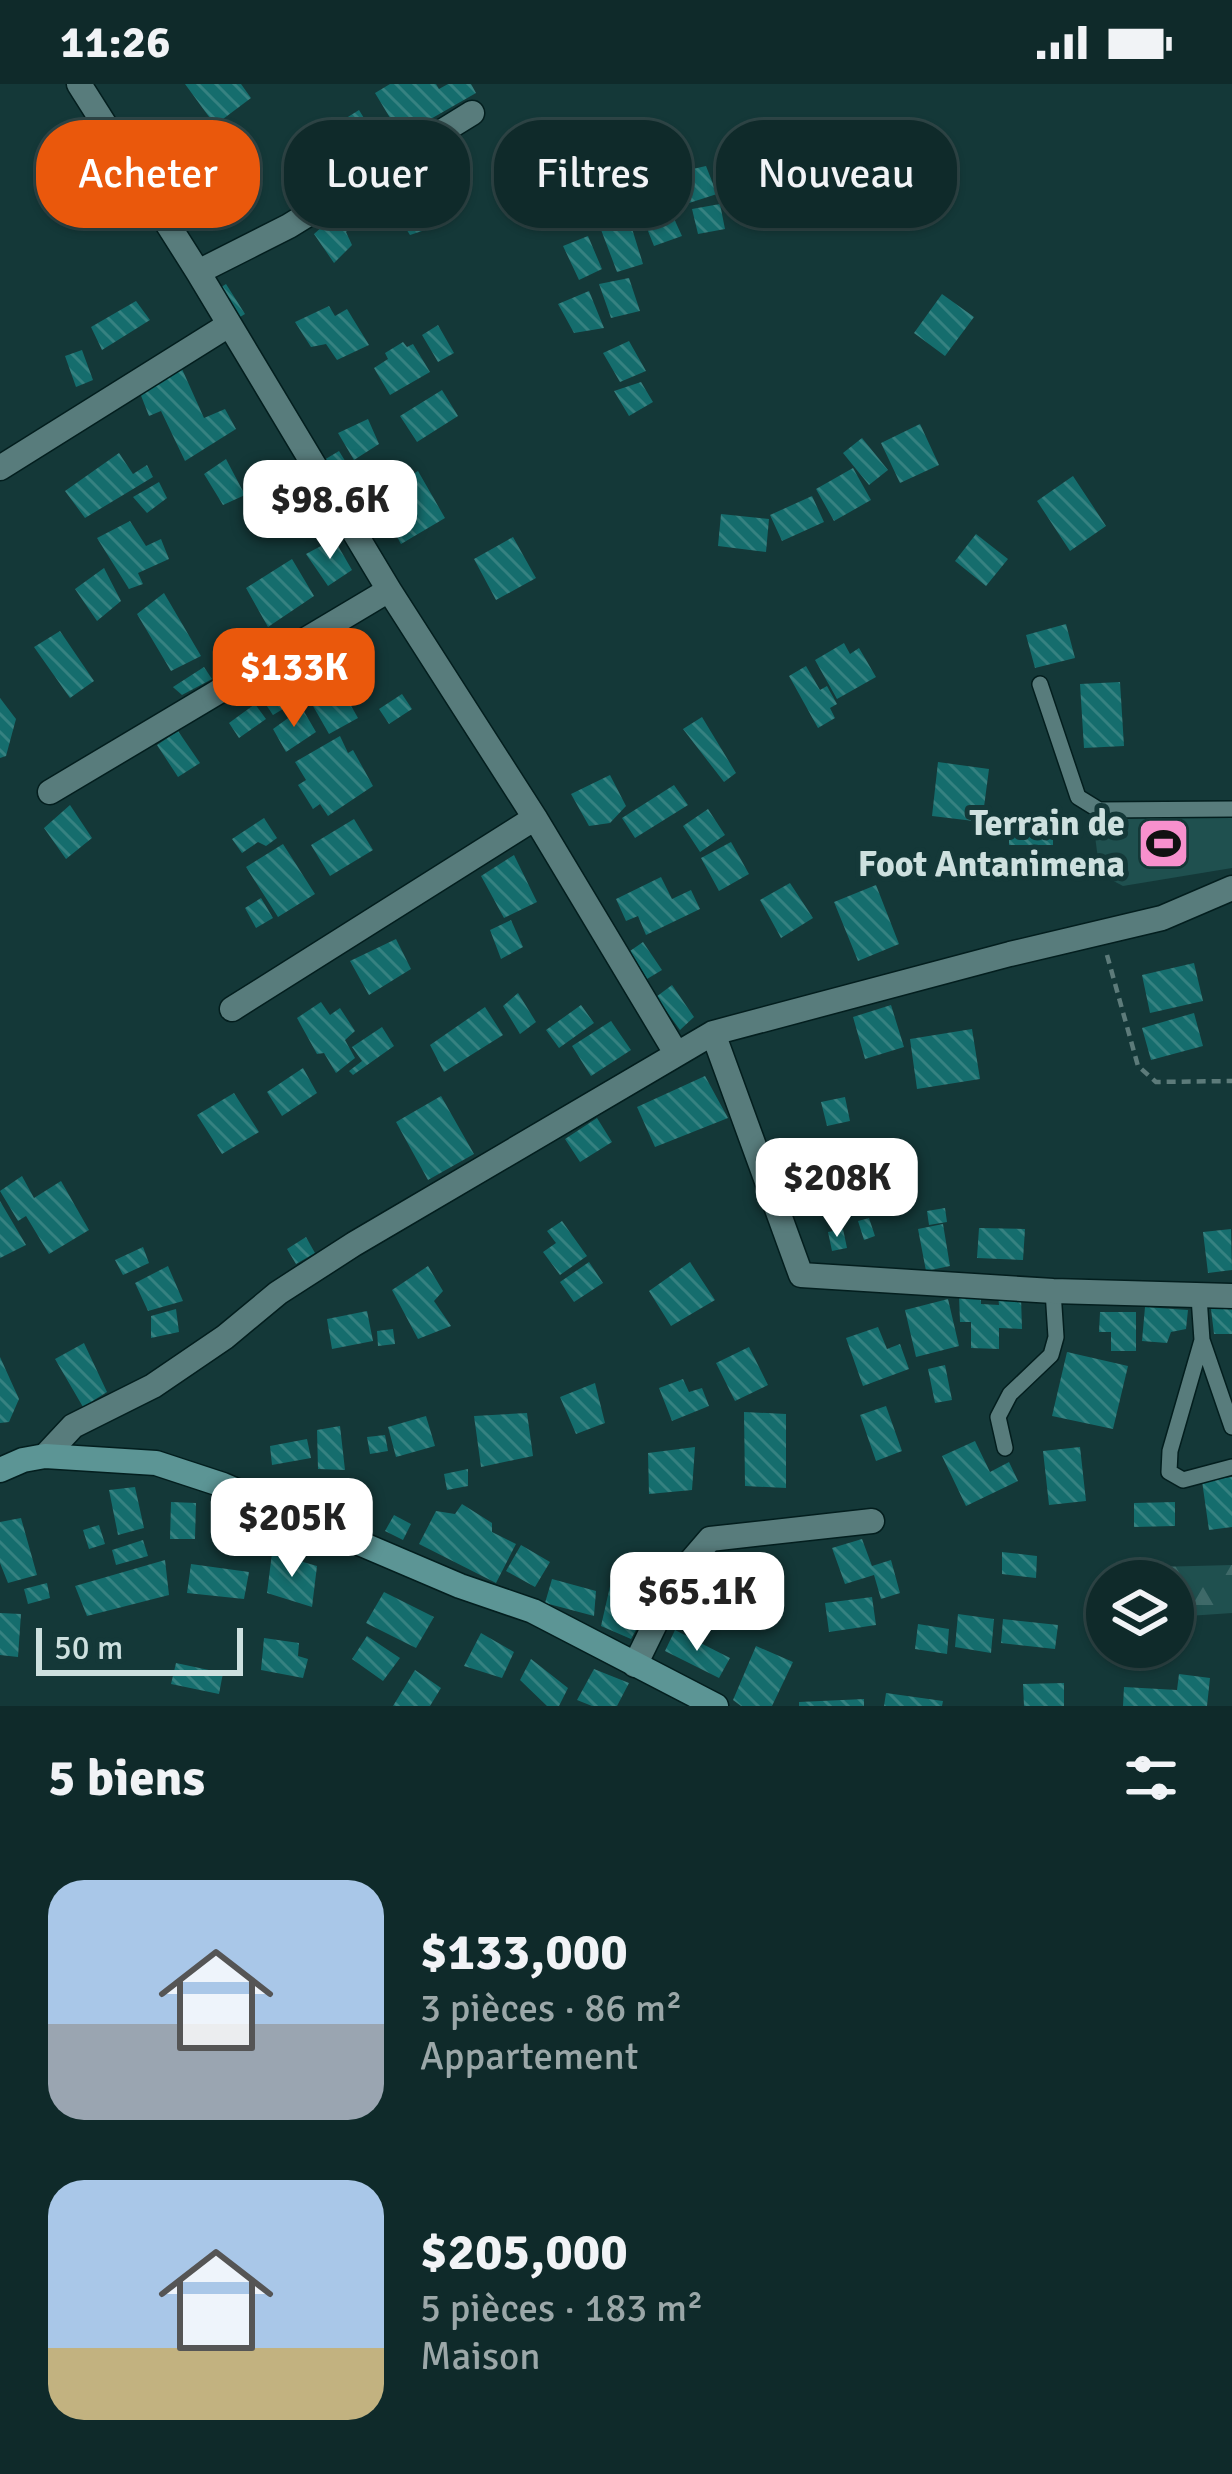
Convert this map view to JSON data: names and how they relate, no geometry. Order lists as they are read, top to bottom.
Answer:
{
  "places": {
    "sports": ["Terrain de Foot Antanimena"]
  },
  "scale_bar": "50 m",
  "page": {
    "status": "11:26",
    "chip": [
      "Acheter",
      "Louer",
      "Filtres",
      "Nouveau"
    ],
    "price": [
      "$98.6K",
      "$133K",
      "$208K",
      "$205K",
      "$65.1K"
    ],
    "scale": "50 m",
    "heading": "5 biens",
    "list": [
      {
        "name": "$133,000",
        "note": "3 pièces · 86 m² · Appartement"
      },
      {
        "name": "$205,000",
        "note": "5 pièces · 183 m² · Maison"
      }
    ]
  }
}
